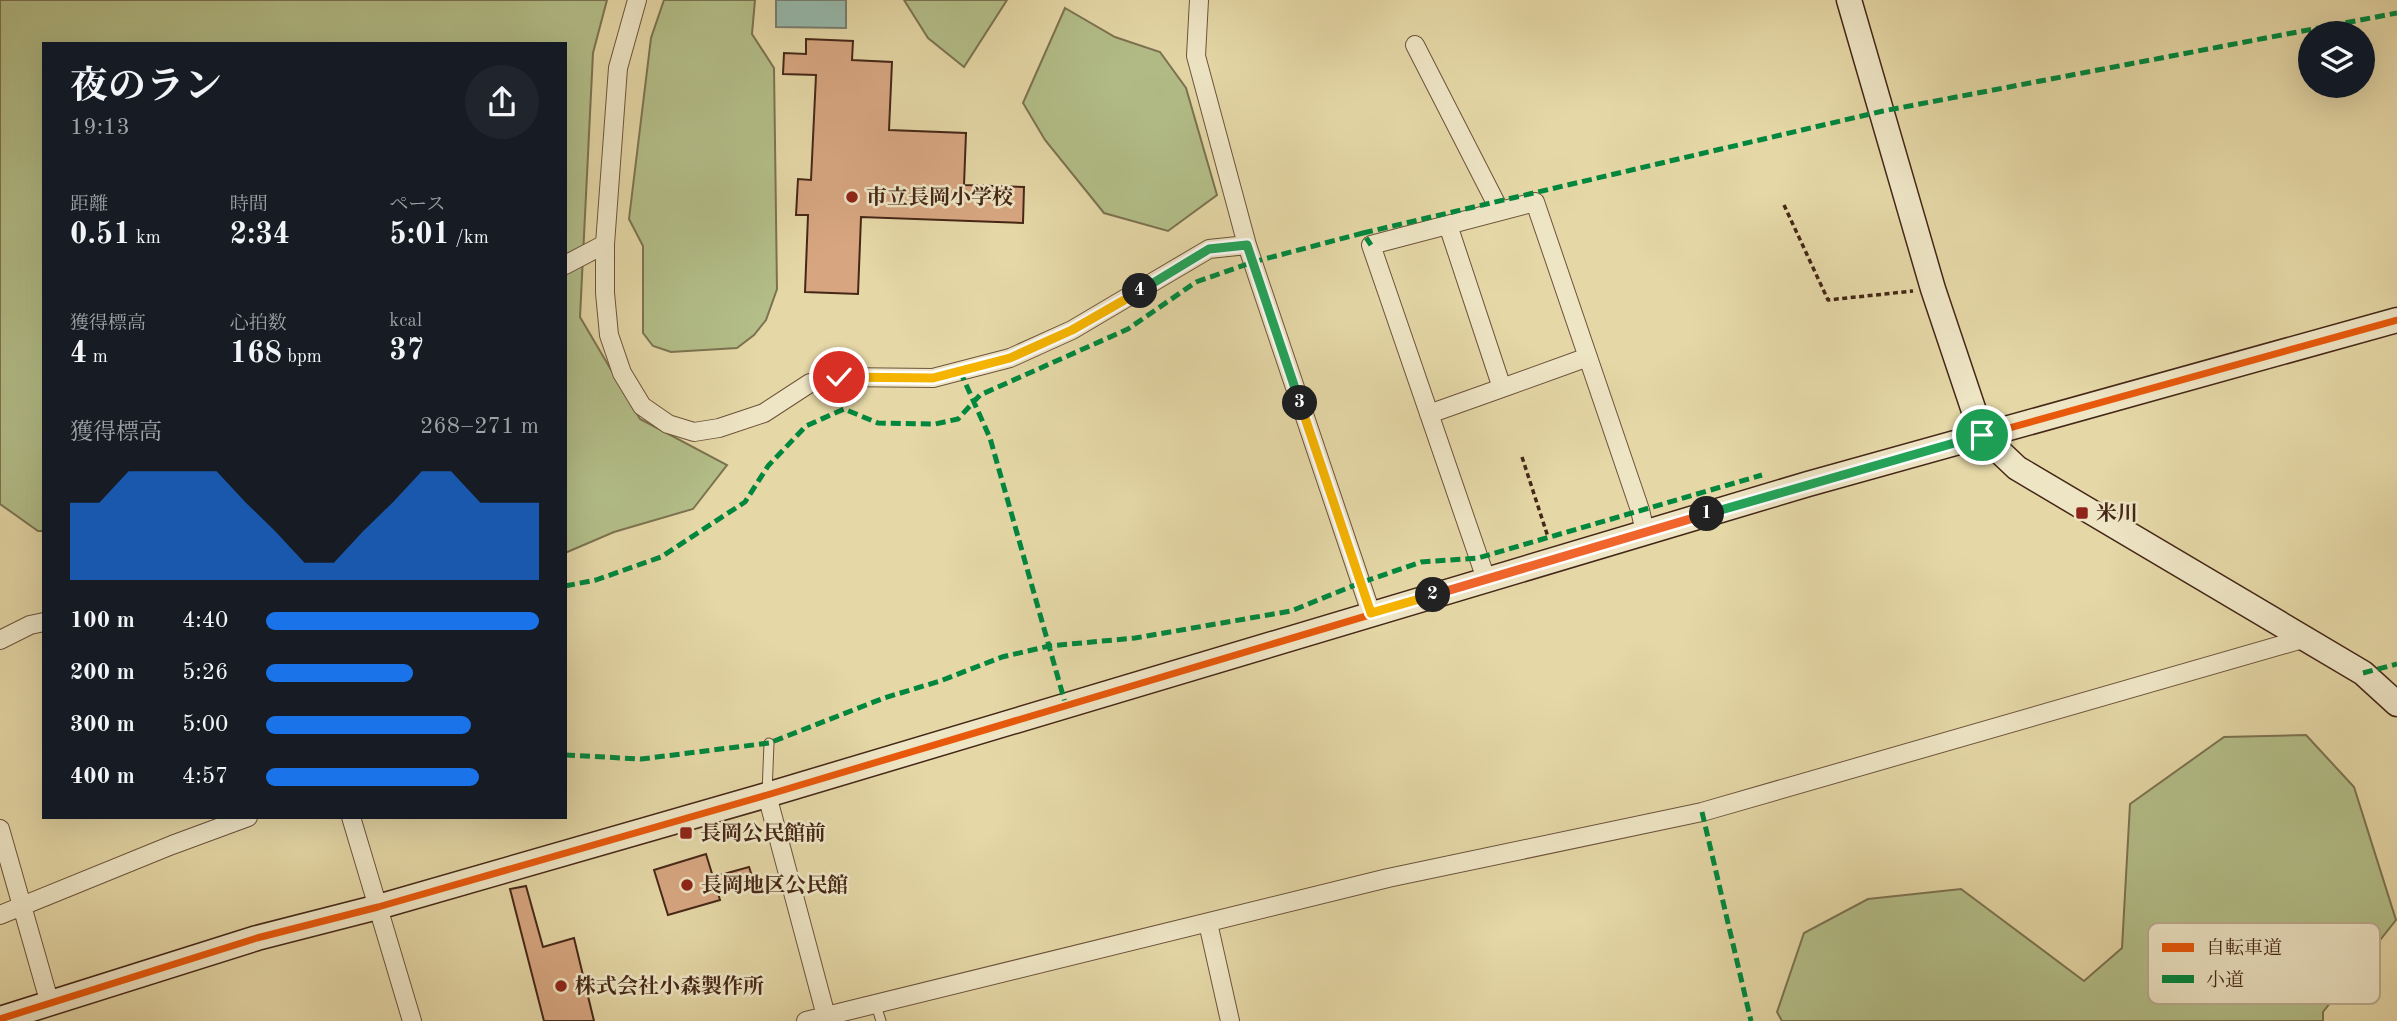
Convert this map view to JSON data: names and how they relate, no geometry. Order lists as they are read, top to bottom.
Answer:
{
  "places": {
    "other": ["市立長岡小学校", "長岡地区公民館", "株式会社小森製作所"],
    "transit": ["米川", "長岡公民館前"]
  },
  "legend": ["自転車道", "小道"],
  "page": {
    "heading": ["夜のラン", "19:13"],
    "stats": [
      ["距離", "0.51 km"],
      ["時間", "2:34"],
      ["ペース", "5:01 /km"],
      ["獲得標高", "4 m"],
      ["心拍数", "168 bpm"],
      ["kcal", "37"]
    ],
    "pins": [
      "4",
      "3",
      "1",
      "2"
    ],
    "chart": ["獲得標高", "268–271 m"],
    "list": [
      {
        "name": "100 m",
        "note": "4:40"
      },
      {
        "name": "200 m",
        "note": "5:26"
      },
      {
        "name": "300 m",
        "note": "5:00"
      },
      {
        "name": "400 m",
        "note": "4:57"
      }
    ]
  }
}
